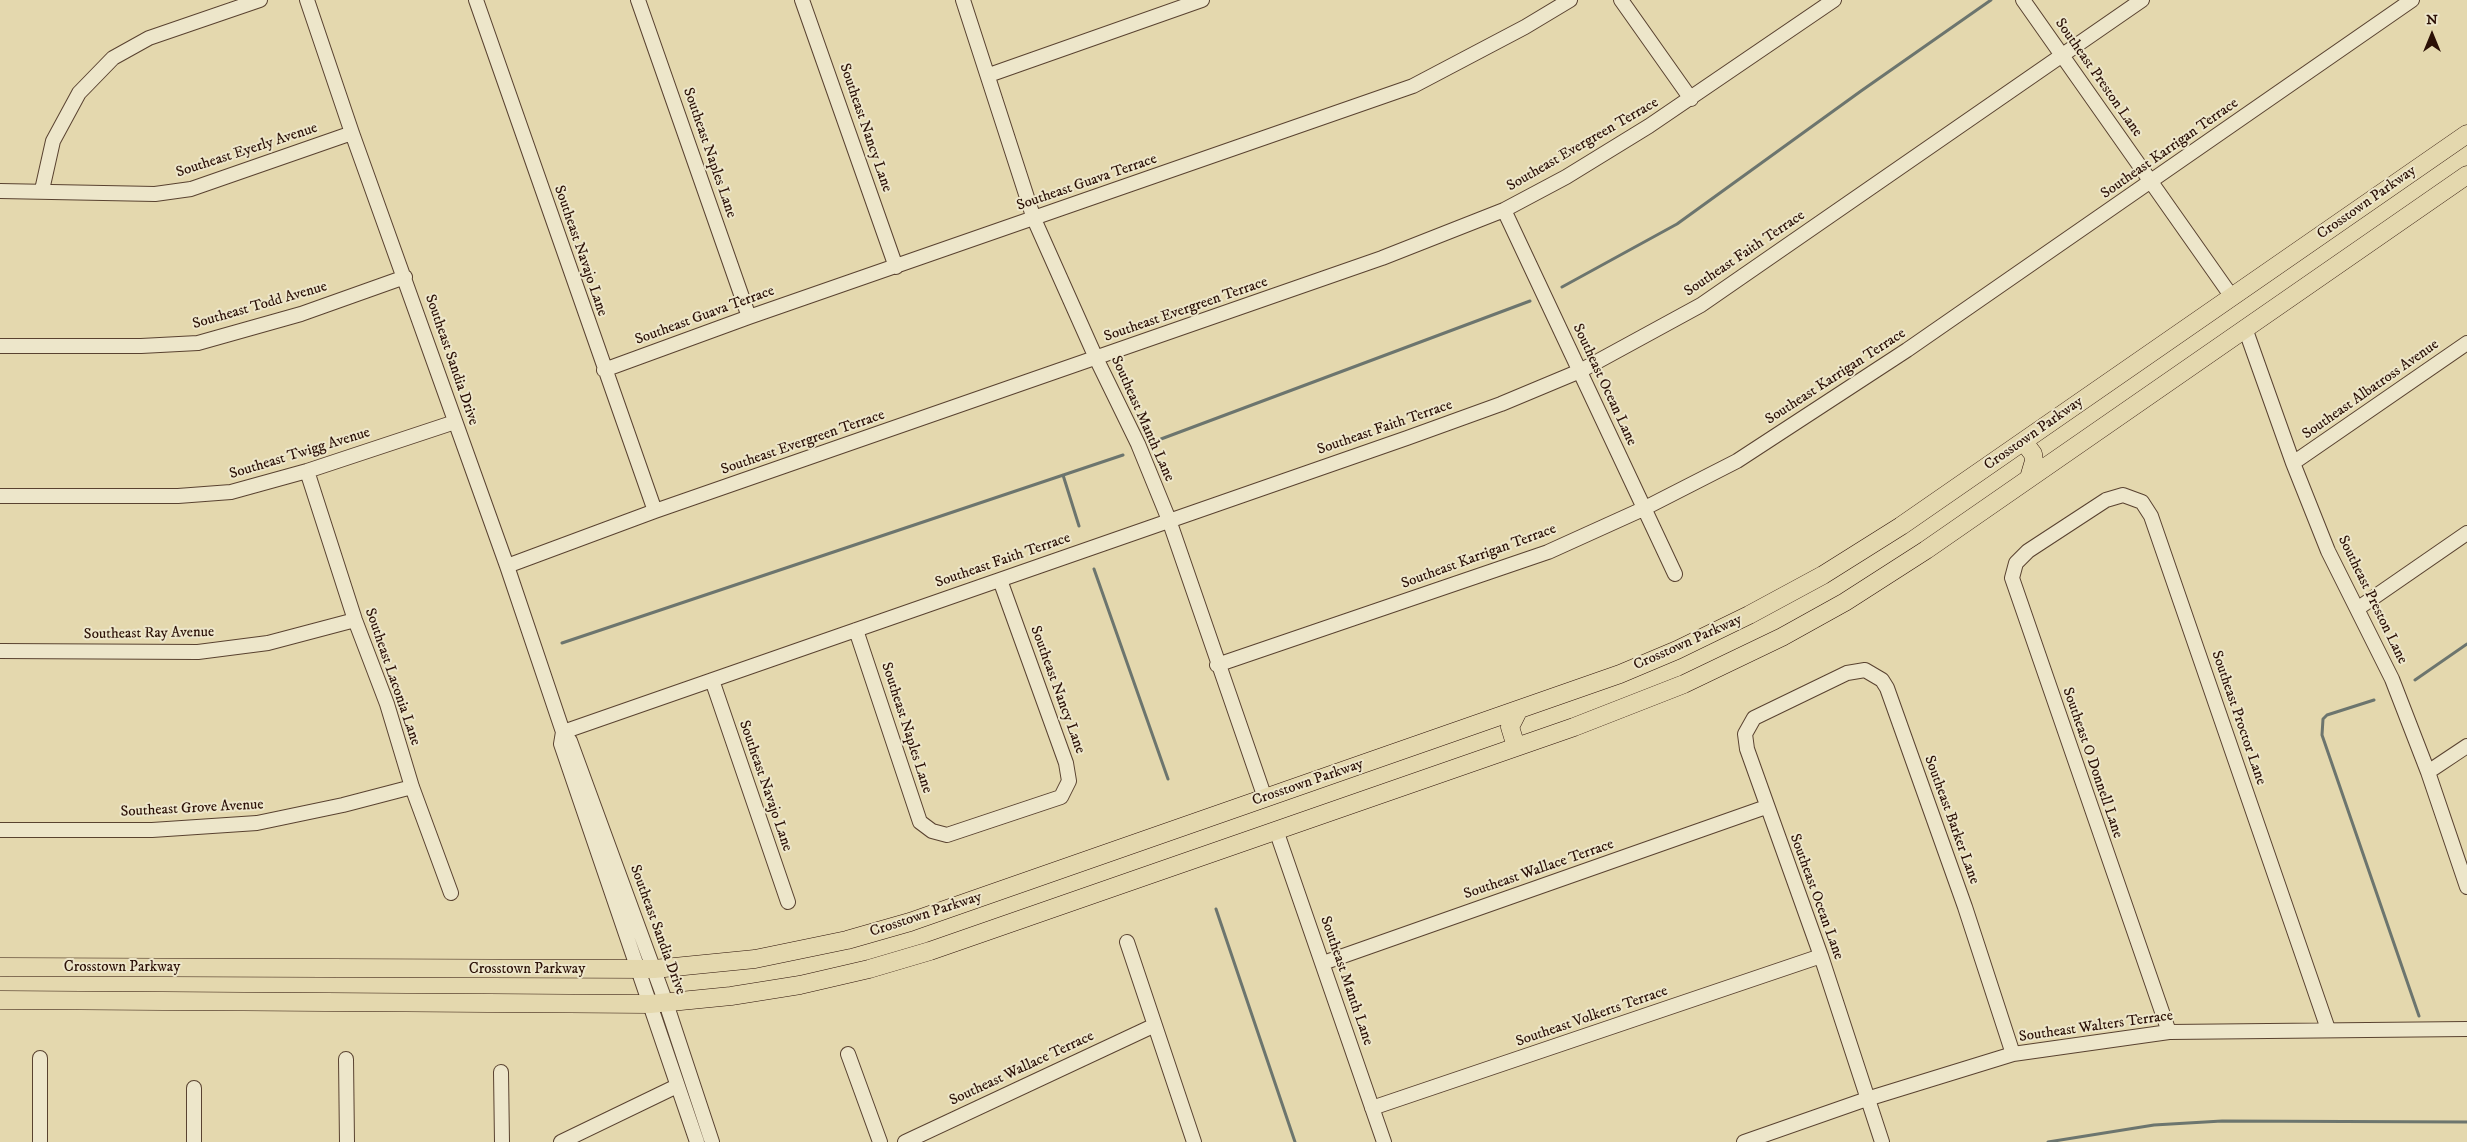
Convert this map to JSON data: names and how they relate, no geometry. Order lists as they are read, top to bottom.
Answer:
{
  "streets": {
    "main road": ["Crosstown Parkway"],
    "street": [
      "Southeast Preston Lane",
      "Southeast Nancy Lane",
      "Southeast Evergreen Terrace",
      "Southeast Karrigan Terrace",
      "Southeast Eyerly Avenue",
      "Southeast Naples Lane",
      "Southeast Guava Terrace",
      "Southeast Navajo Lane",
      "Southeast Faith Terrace",
      "Southeast Todd Avenue",
      "Southeast Sandia Drive",
      "Southeast Ocean Lane",
      "Southeast Albatross Avenue",
      "Southeast Manth Lane",
      "Southeast Twigg Avenue",
      "Southeast Ray Avenue",
      "Southeast Laconia Lane",
      "Southeast Proctor Lane",
      "Southeast O Donnell Lane",
      "Southeast Grove Avenue",
      "Southeast Barker Lane",
      "Southeast Wallace Terrace",
      "Southeast Volkerts Terrace",
      "Southeast Walters Terrace"
    ]
  },
  "crossings": [
    ["Southeast Preston Lane", "Southeast Karrigan Terrace"],
    ["Southeast Preston Lane", "Crosstown Parkway"],
    ["Southeast Preston Lane", "Southeast Faith Terrace"],
    ["Southeast Preston Lane", "Southeast Albatross Avenue"],
    ["Southeast Nancy Lane", "Southeast Naples Lane"],
    ["Southeast Nancy Lane", "Southeast Guava Terrace"],
    ["Southeast Nancy Lane", "Southeast Faith Terrace"],
    ["Southeast Evergreen Terrace", "Southeast Navajo Lane"],
    ["Southeast Evergreen Terrace", "Southeast Sandia Drive"],
    ["Southeast Evergreen Terrace", "Southeast Ocean Lane"],
    ["Southeast Evergreen Terrace", "Southeast Manth Lane"],
    ["Southeast Karrigan Terrace", "Southeast Ocean Lane"],
    ["Southeast Karrigan Terrace", "Southeast Manth Lane"],
    ["Southeast Eyerly Avenue", "Southeast Sandia Drive"],
    ["Southeast Naples Lane", "Southeast Guava Terrace"],
    ["Southeast Naples Lane", "Southeast Faith Terrace"],
    ["Southeast Guava Terrace", "Southeast Navajo Lane"],
    ["Southeast Guava Terrace", "Southeast Manth Lane"],
    ["Crosstown Parkway", "Southeast Sandia Drive"],
    ["Crosstown Parkway", "Southeast Manth Lane"],
    ["Southeast Navajo Lane", "Southeast Faith Terrace"],
    ["Southeast Faith Terrace", "Southeast Sandia Drive"],
    ["Southeast Faith Terrace", "Southeast Ocean Lane"],
    ["Southeast Faith Terrace", "Southeast Manth Lane"],
    ["Southeast Todd Avenue", "Southeast Sandia Drive"],
    ["Southeast Sandia Drive", "Southeast Twigg Avenue"],
    ["Southeast Ocean Lane", "Southeast Barker Lane"],
    ["Southeast Ocean Lane", "Southeast Wallace Terrace"],
    ["Southeast Ocean Lane", "Southeast Volkerts Terrace"],
    ["Southeast Ocean Lane", "Southeast Walters Terrace"],
    ["Southeast Manth Lane", "Southeast Wallace Terrace"],
    ["Southeast Manth Lane", "Southeast Volkerts Terrace"],
    ["Southeast Twigg Avenue", "Southeast Laconia Lane"],
    ["Southeast Ray Avenue", "Southeast Laconia Lane"],
    ["Southeast Laconia Lane", "Southeast Grove Avenue"],
    ["Southeast Proctor Lane", "Southeast O Donnell Lane"],
    ["Southeast Proctor Lane", "Southeast Walters Terrace"],
    ["Southeast O Donnell Lane", "Southeast Walters Terrace"],
    ["Southeast Barker Lane", "Southeast Walters Terrace"]
  ],
  "north": "top"
}
